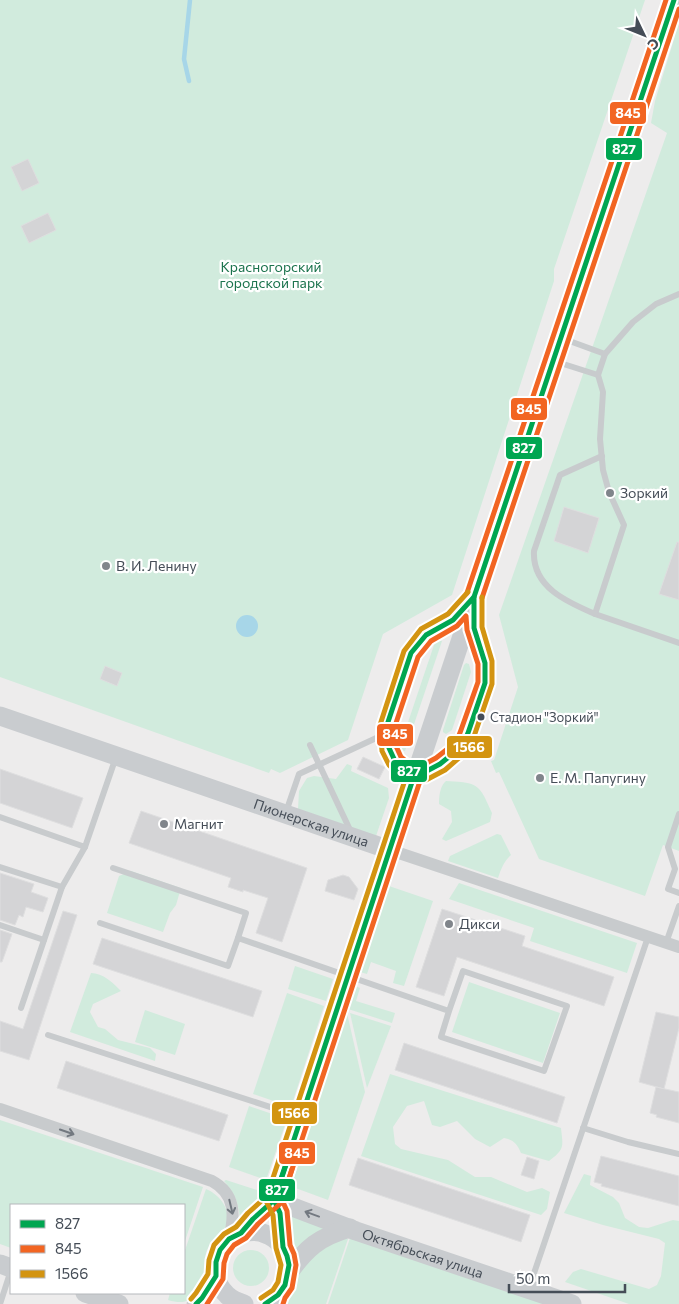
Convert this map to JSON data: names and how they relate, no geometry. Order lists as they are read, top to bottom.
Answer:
{
  "streets": {
    "street": ["Пионерская улица", "Октябрьская улица"]
  },
  "parks": ["Красногорский городской парк"],
  "places": [
    "Зоркий",
    "В. И. Ленину",
    "Стадион \"Зоркий\"",
    "Е. М. Папугину",
    "Магнит",
    "Дикси"
  ],
  "lines": ["transit line 827", "transit line 845", "transit line 1566"],
  "legend": ["827", "845", "1566"],
  "scale_bar": "50 m",
  "north": "bottom right"
}
